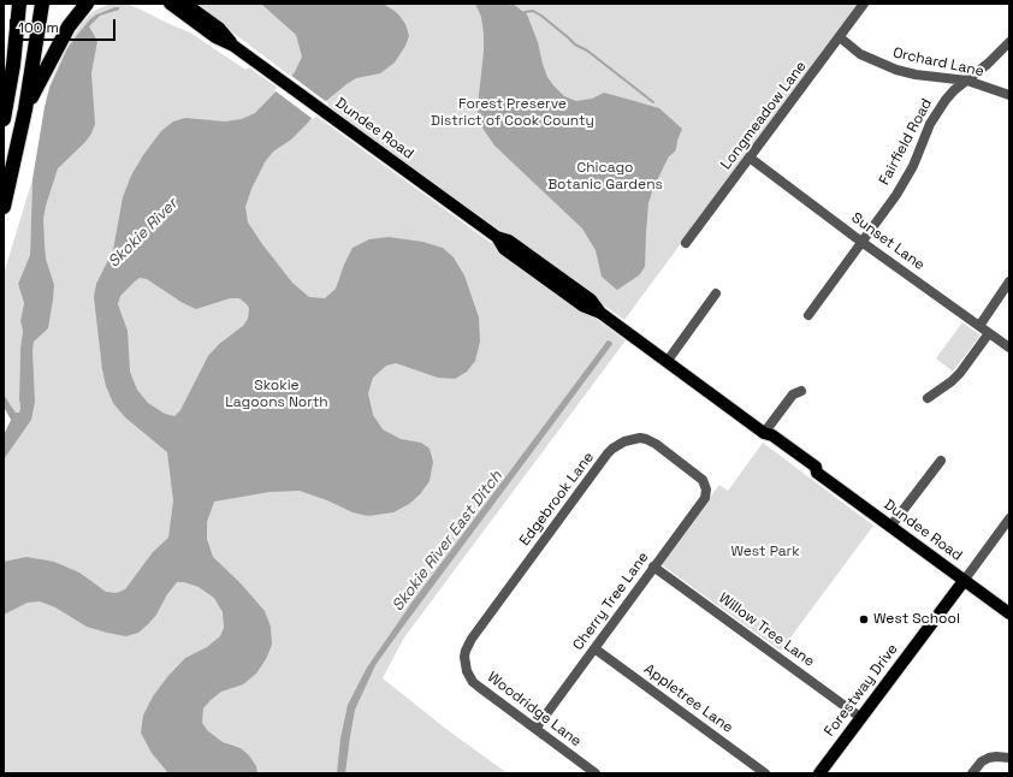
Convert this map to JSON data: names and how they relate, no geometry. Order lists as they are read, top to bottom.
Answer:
{
  "streets": {
    "main road": ["Dundee Road", "Forestway Drive"],
    "street": [
      "Orchard Lane",
      "Longmeadow Lane",
      "Fairfield Road",
      "Sunset Lane",
      "Edgebrook Lane",
      "Cherry Tree Lane",
      "Willow Tree Lane",
      "Appletree Lane",
      "Woodridge Lane"
    ]
  },
  "crossings": [
    ["Orchard Lane", "Longmeadow Lane"],
    ["Orchard Lane", "Fairfield Road"],
    ["Longmeadow Lane", "Sunset Lane"],
    ["Dundee Road", "Forestway Drive"],
    ["Fairfield Road", "Sunset Lane"],
    ["Edgebrook Lane", "Cherry Tree Lane"],
    ["Edgebrook Lane", "Woodridge Lane"],
    ["Cherry Tree Lane", "Willow Tree Lane"],
    ["Cherry Tree Lane", "Appletree Lane"],
    ["Cherry Tree Lane", "Woodridge Lane"],
    ["Willow Tree Lane", "Forestway Drive"]
  ],
  "water": ["Skokie River", "Skokie River East Ditch"],
  "parks": [
    "Forest Preserve District of Cook County",
    "Chicago Botanic Gardens",
    "Skokie Lagoons North",
    "West Park"
  ],
  "places": ["West School"],
  "scale_bar": "100 m"
}
